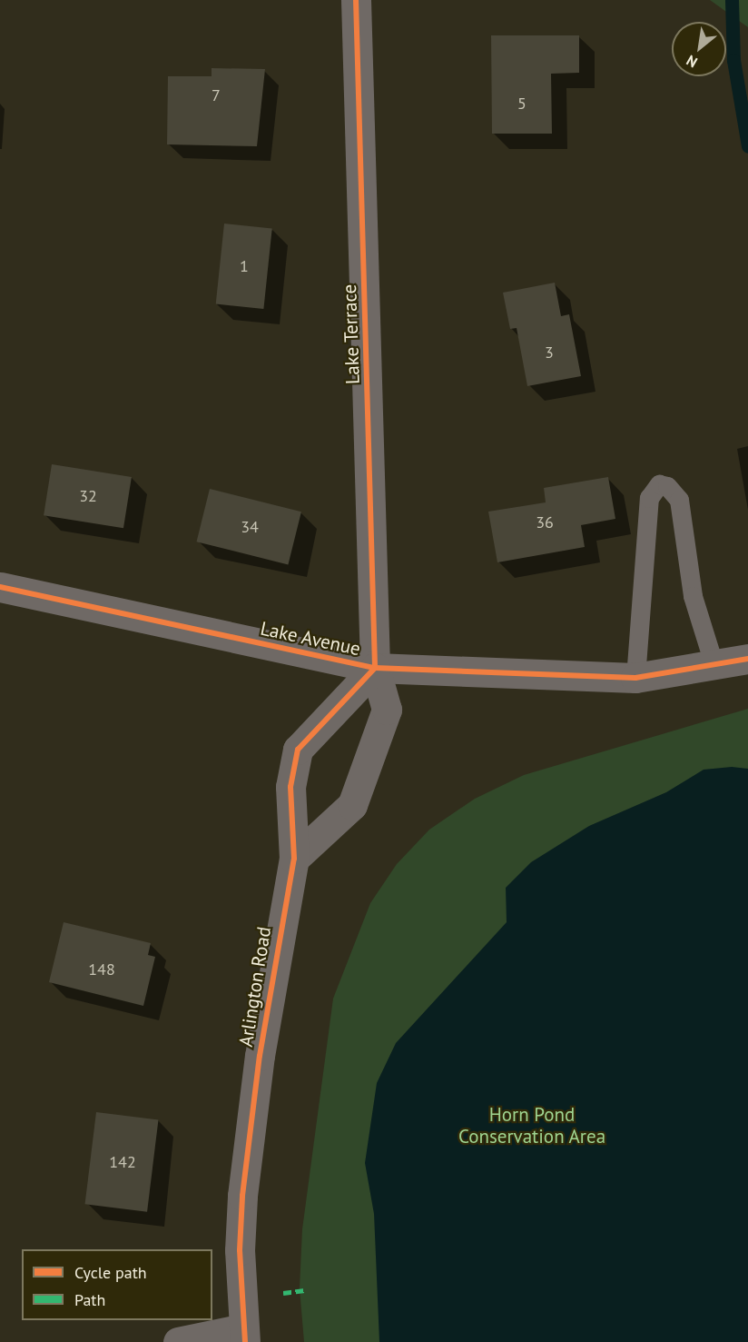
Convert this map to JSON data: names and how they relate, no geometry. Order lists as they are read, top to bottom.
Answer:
{
  "streets": {
    "street": ["Lake Terrace", "Lake Avenue", "Arlington Road"]
  },
  "crossings": [
    ["Lake Terrace", "Lake Avenue"],
    ["Lake Terrace", "Arlington Road"],
    ["Lake Avenue", "Arlington Road"]
  ],
  "parks": ["Horn Pond Conservation Area"],
  "house_numbers": [
    "7",
    "5",
    "1",
    "3",
    "32",
    "36",
    "34",
    "148",
    "142"
  ],
  "legend": ["Cycle path", "Path"],
  "north": "bottom left"
}
